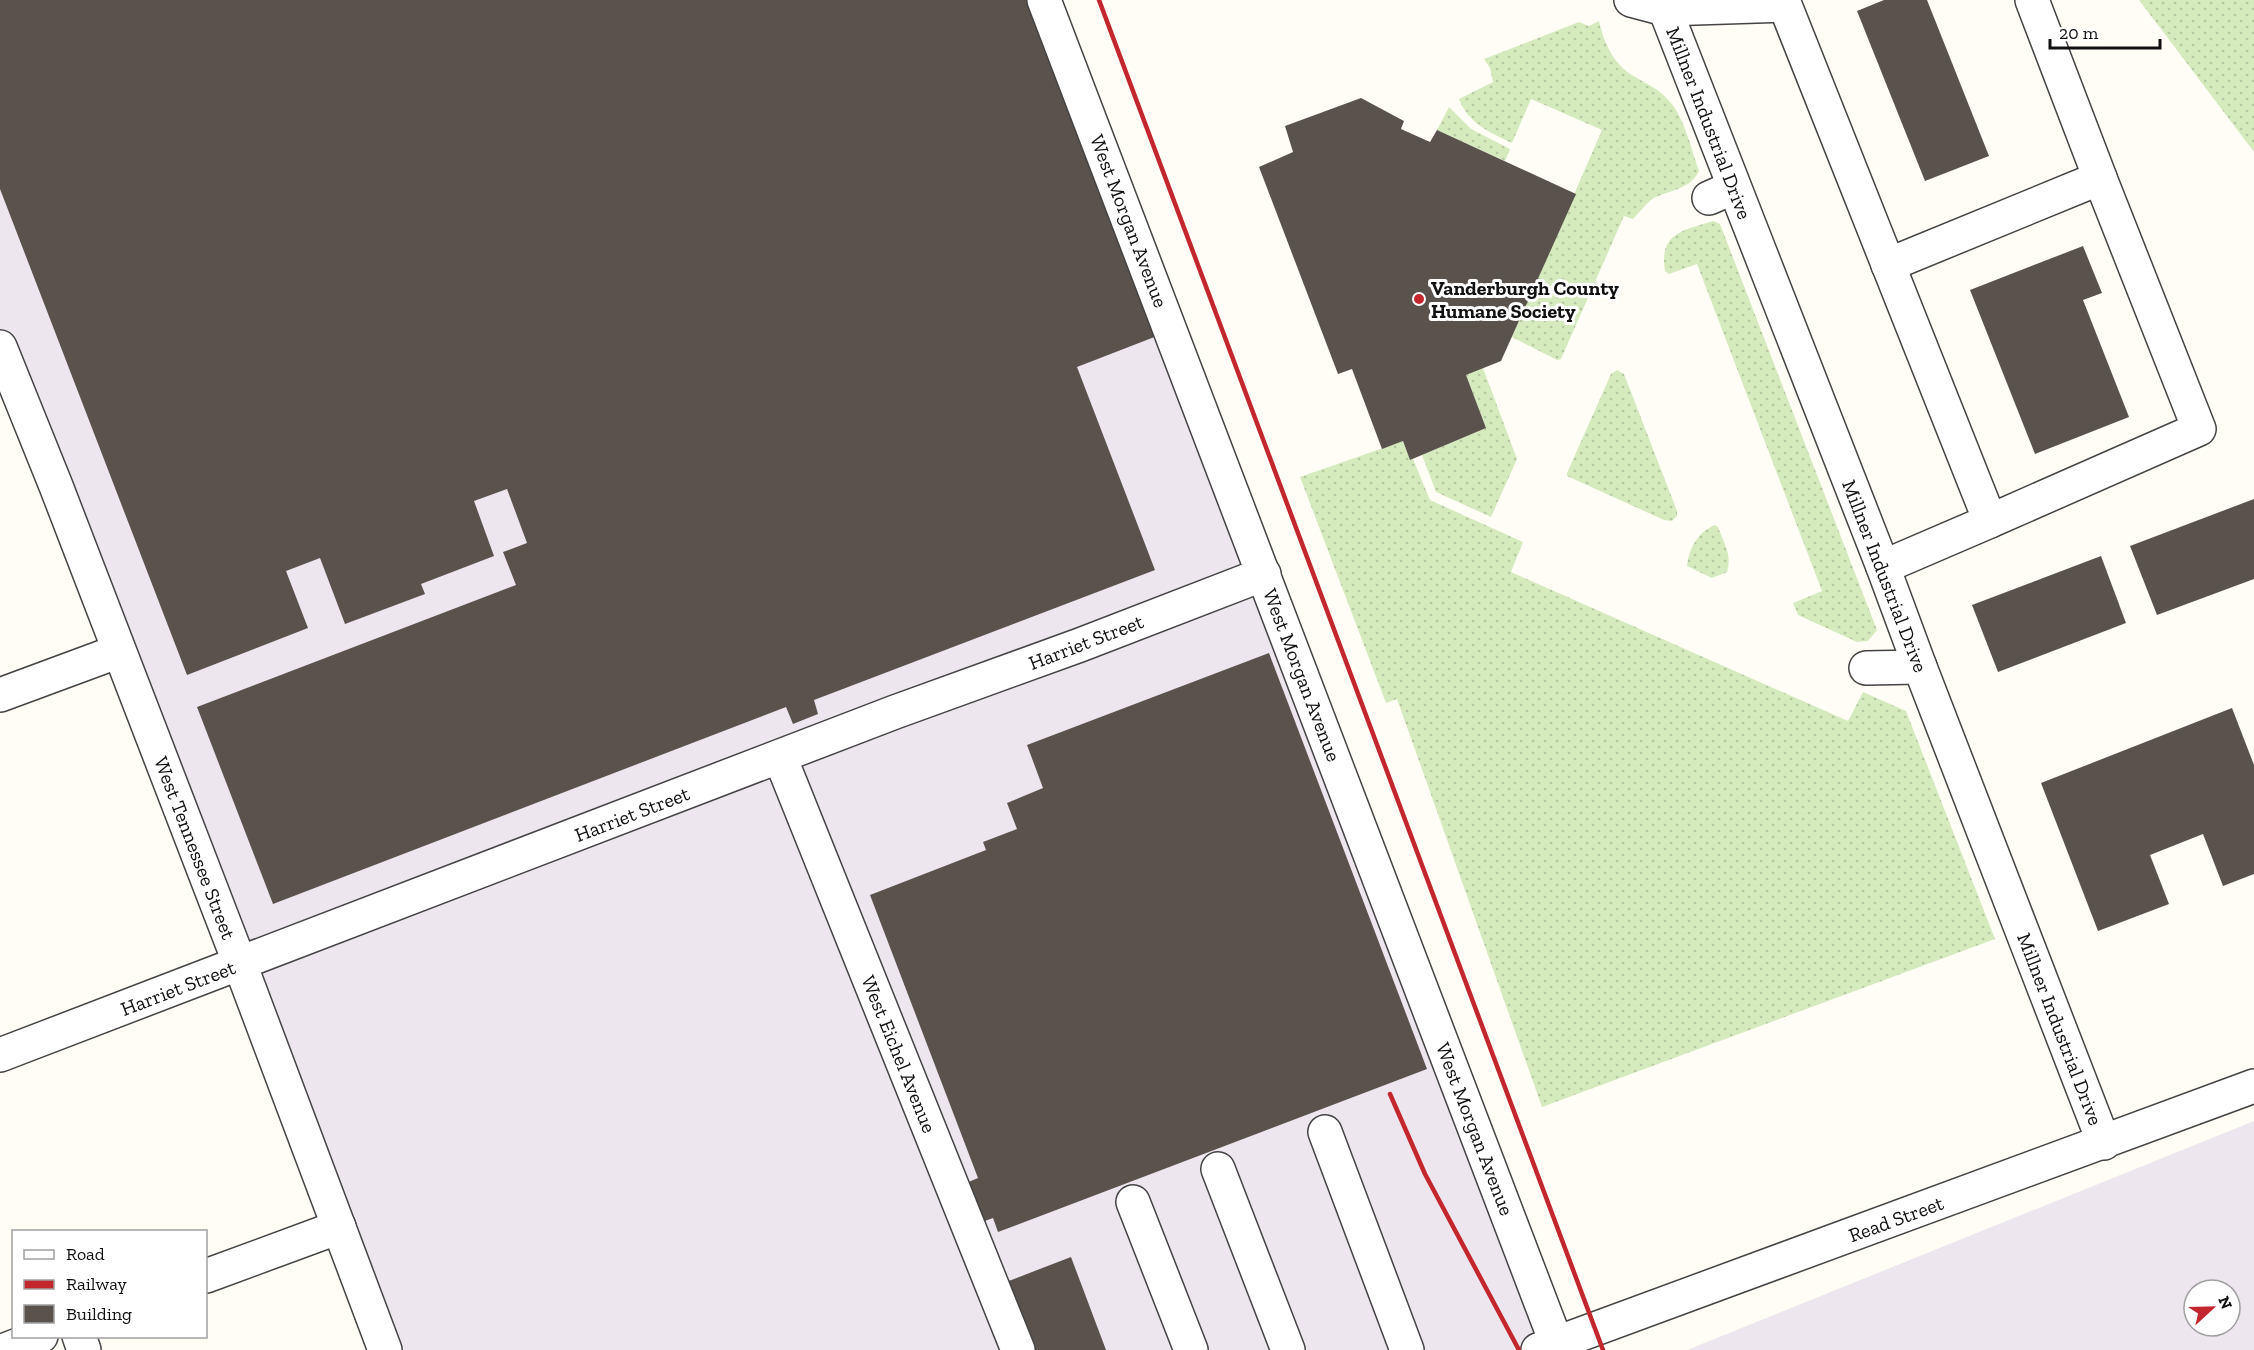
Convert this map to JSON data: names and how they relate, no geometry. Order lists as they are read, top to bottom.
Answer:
{
  "streets": {
    "street": [
      "Millner Industrial Drive",
      "West Morgan Avenue",
      "Harriet Street",
      "West Tennessee Street",
      "West Eichel Avenue",
      "Read Street"
    ]
  },
  "crossings": [
    ["Millner Industrial Drive", "Read Street"],
    ["West Morgan Avenue", "Harriet Street"],
    ["West Morgan Avenue", "Read Street"],
    ["Harriet Street", "West Tennessee Street"],
    ["Harriet Street", "West Eichel Avenue"]
  ],
  "places": ["Vanderburgh County Humane Society"],
  "legend": ["Road", "Railway", "Building"],
  "scale_bar": "20 m",
  "north": "right"
}
